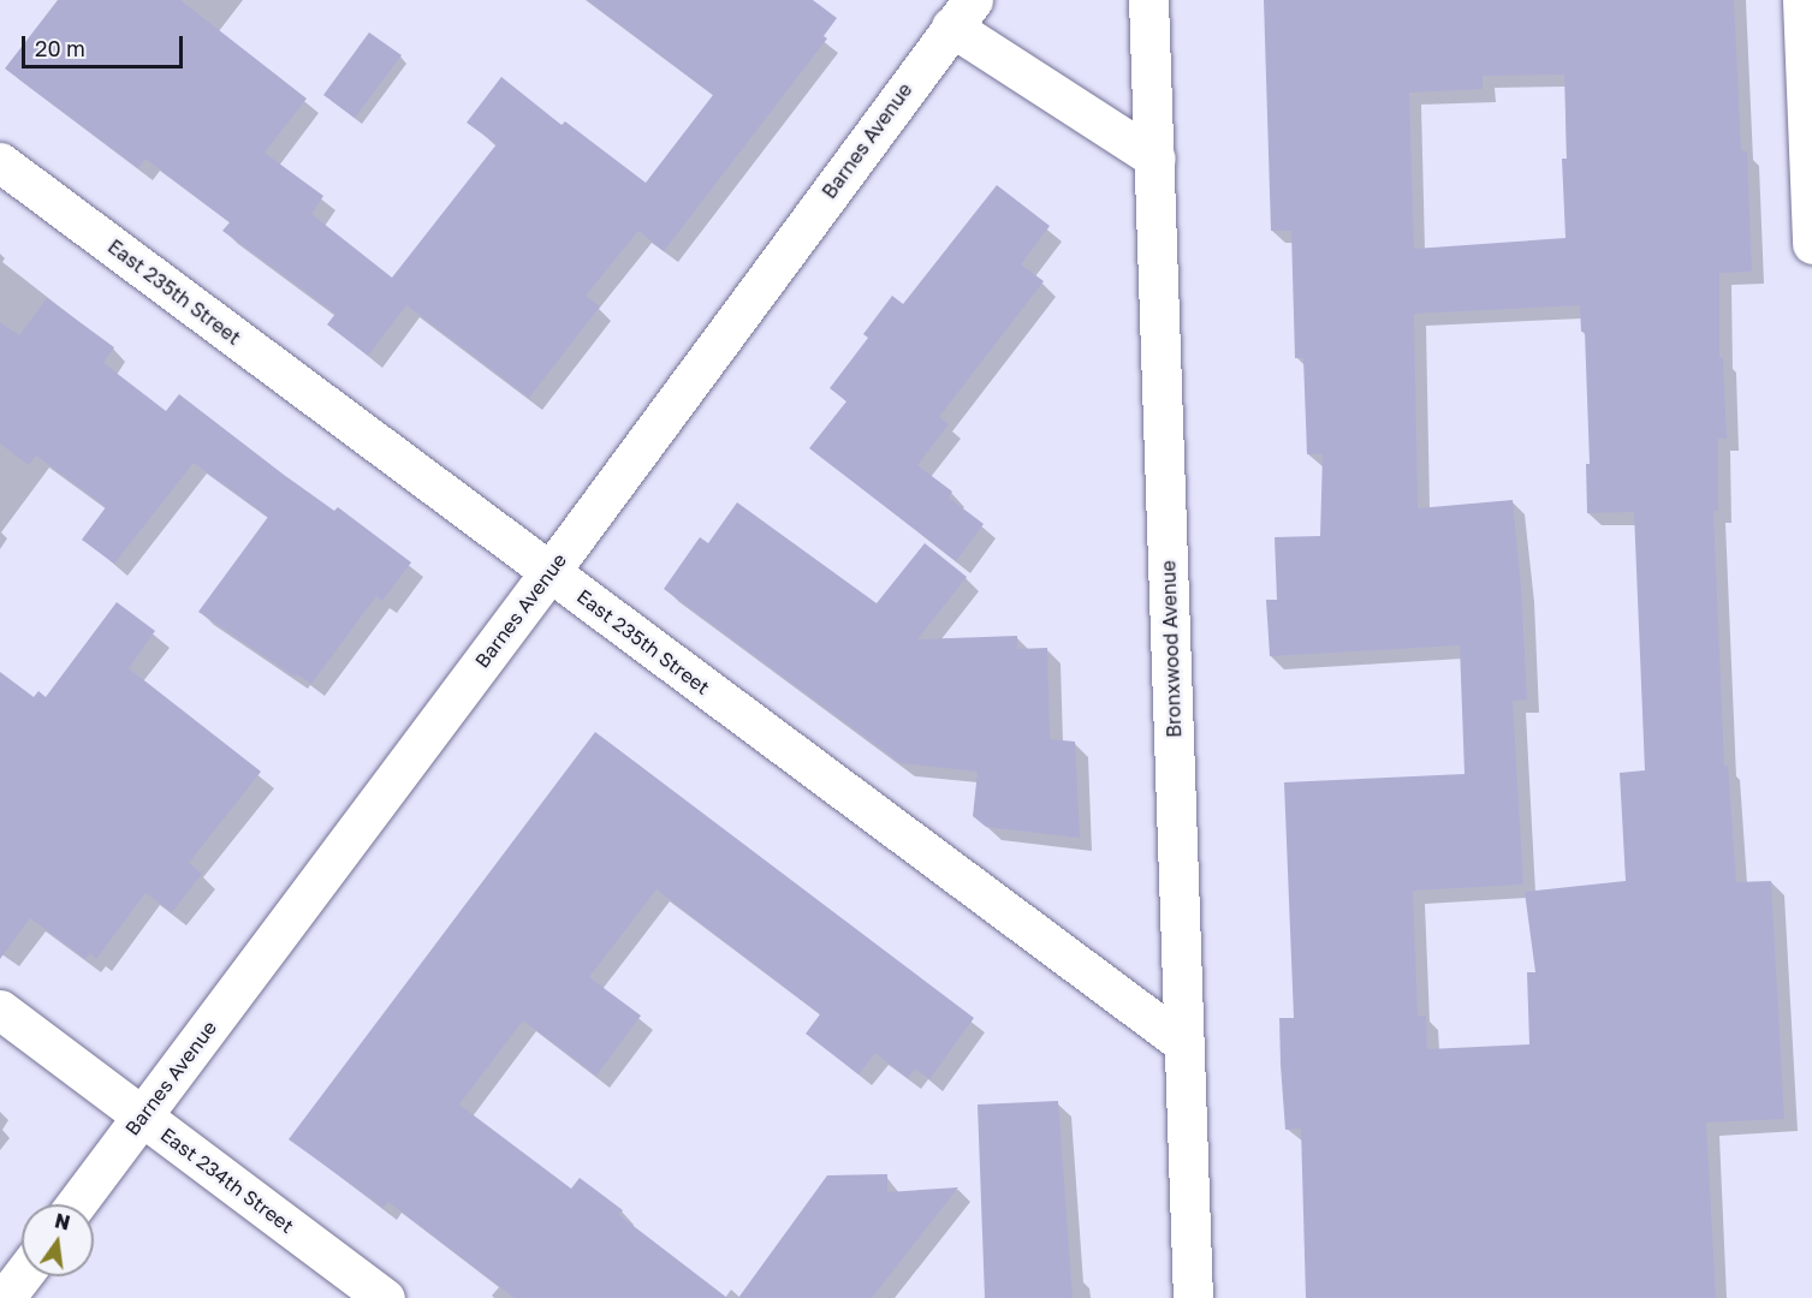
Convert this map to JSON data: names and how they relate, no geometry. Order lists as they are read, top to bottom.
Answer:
{
  "streets": {
    "street": [
      "Barnes Avenue",
      "East 235th Street",
      "Bronxwood Avenue",
      "East 234th Street"
    ]
  },
  "crossings": [
    ["Barnes Avenue", "East 235th Street"],
    ["Barnes Avenue", "East 234th Street"],
    ["East 235th Street", "Bronxwood Avenue"]
  ],
  "scale_bar": "20 m",
  "north": "top"
}
